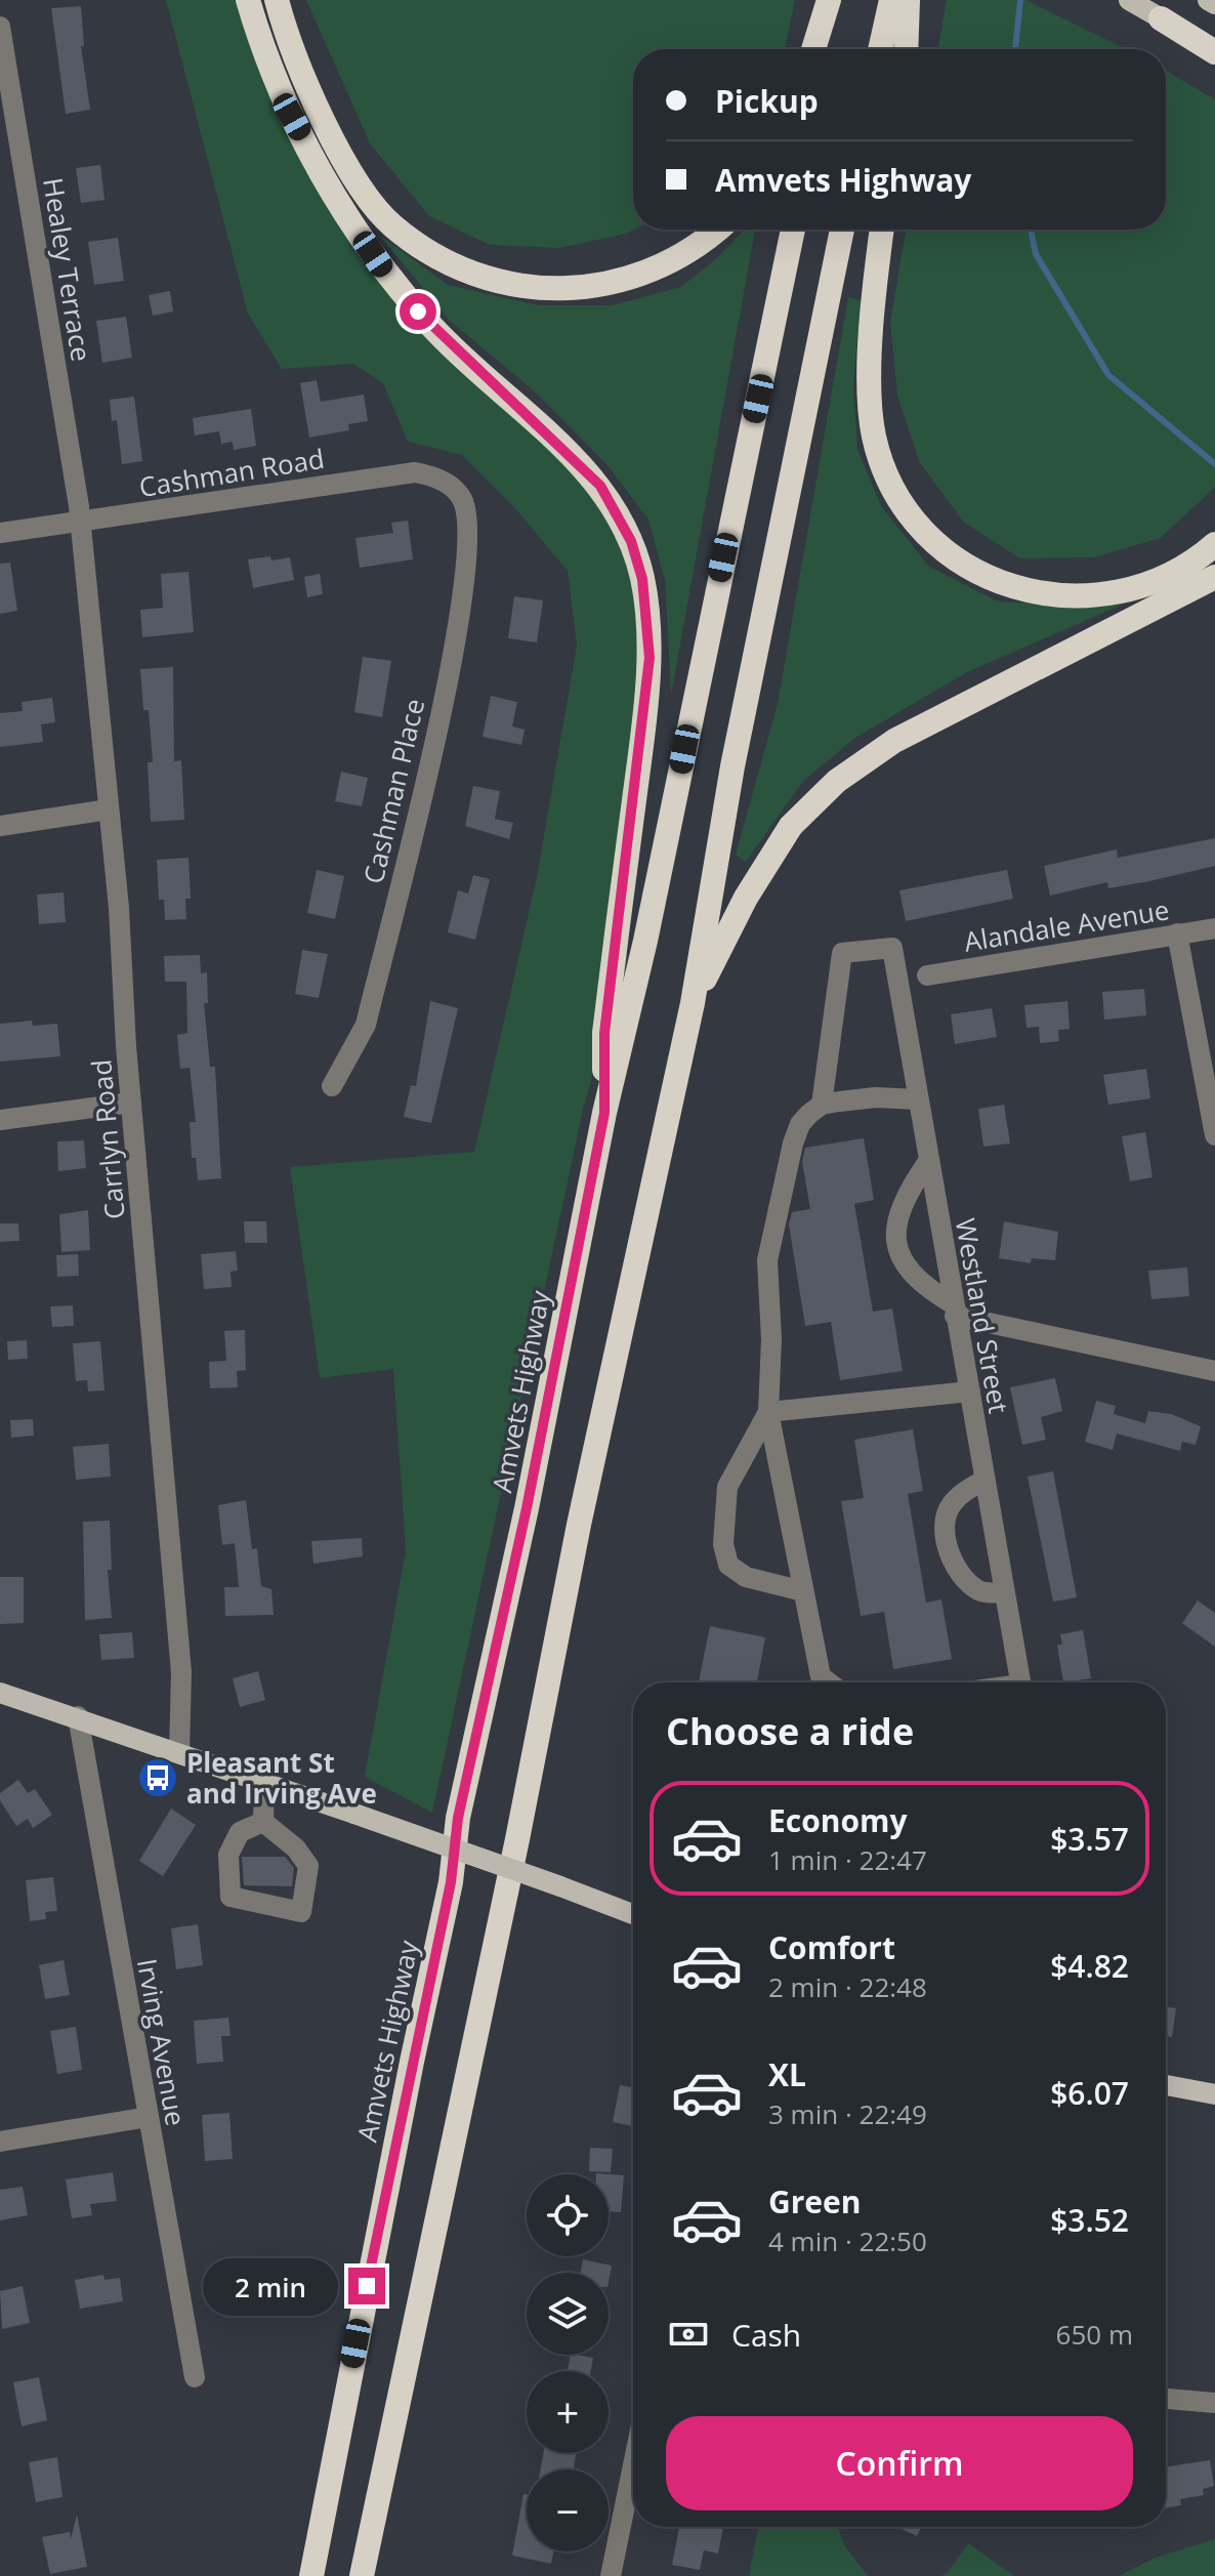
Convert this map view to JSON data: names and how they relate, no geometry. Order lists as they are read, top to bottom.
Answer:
{
  "streets": {
    "highway": ["Amvets Highway"],
    "street": [
      "Healey Terrace",
      "Cashman Road",
      "Cashman Place",
      "Alandale Avenue",
      "Carrlyn Road",
      "Westland Street",
      "Irving Avenue"
    ]
  },
  "crossings": [
    ["Healey Terrace", "Cashman Road"],
    ["Healey Terrace", "Carrlyn Road"],
    ["Cashman Road", "Cashman Place"],
    ["Cashman Road", "Carrlyn Road"]
  ],
  "places": {
    "bus stop": ["Pleasant St and Irving Ave"]
  },
  "page": {
    "banner": ["Pickup", "Amvets Highway"],
    "heading": "Choose a ride",
    "list": [
      {
        "name": "Economy",
        "note": "1 min · 22:47",
        "value": "$3.57"
      },
      {
        "name": "Comfort",
        "note": "2 min · 22:48",
        "value": "$4.82"
      },
      {
        "name": "XL",
        "note": "3 min · 22:49",
        "value": "$6.07"
      },
      {
        "name": "Green",
        "note": "4 min · 22:50",
        "value": "$3.52"
      }
    ],
    "map_buttons": ["+", "−"],
    "bubble": "2 min",
    "pay": ["Cash", "650 m"],
    "buttons": "Confirm"
  }
}
